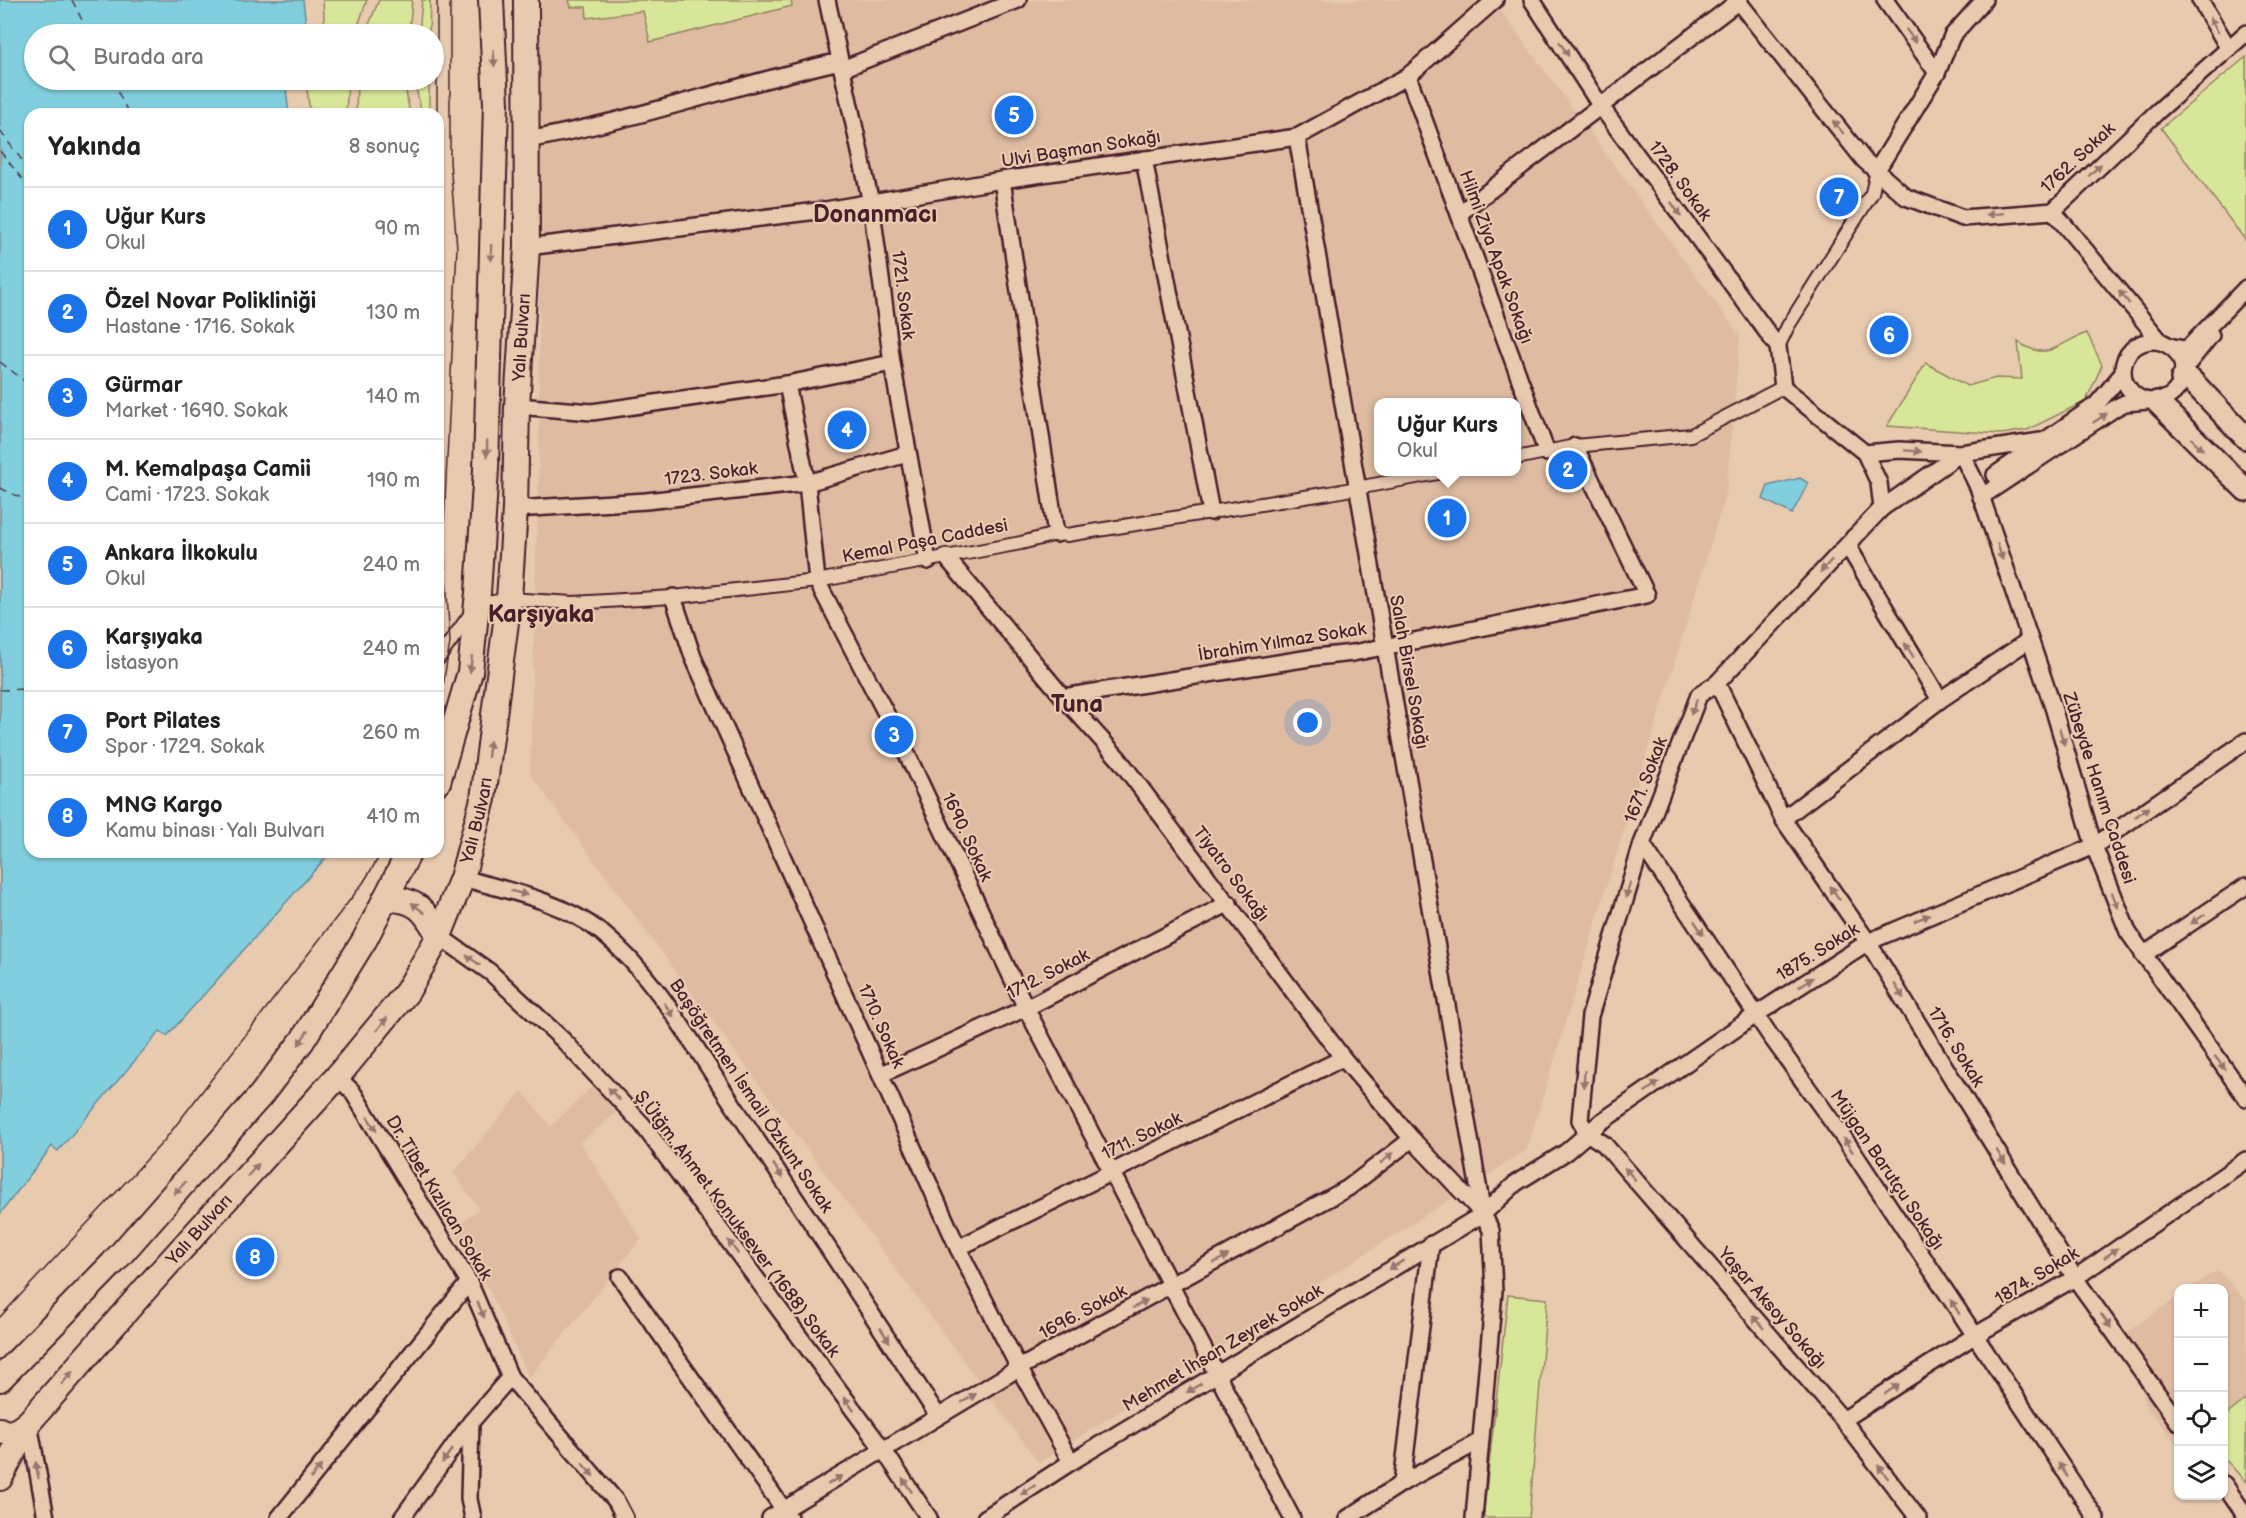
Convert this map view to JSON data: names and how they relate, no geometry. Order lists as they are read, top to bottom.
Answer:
{
  "streets": {
    "main road": ["Yalı Bulvarı"],
    "street": [
      "Ulvi Başman Sokağı",
      "1762. Sokak",
      "1728. Sokak",
      "Hilmi Ziya Apak Sokağı",
      "1721. Sokak",
      "1723. Sokak",
      "Kemal Paşa Caddesi",
      "İbrahim Yılmaz Sokak",
      "Salah Birsel Sokağı",
      "1671. Sokak",
      "Zübeyde Hanım Caddesi",
      "1690. Sokak",
      "Tiyatro Sokağı",
      "1875. Sokak",
      "1712. Sokak",
      "1710. Sokak",
      "1716. Sokak",
      "Başöğretmen İsmail Özkunt Sokak",
      "1711. Sokak",
      "Müjgan Barutçu Sokağı",
      "Dr. Tibet Kızılcan Sokak",
      "Ş.Ütğm. Ahmet Konuksever (1688) Sokak",
      "1874. Sokak",
      "Yaşar Aksoy Sokağı",
      "1696. Sokak",
      "Mehmet İhsan Zeyrek Sokak"
    ]
  },
  "crossings": [
    ["Ulvi Başman Sokağı", "1721. Sokak"],
    ["Ulvi Başman Sokağı", "Yalı Bulvarı"],
    ["Ulvi Başman Sokağı", "Salah Birsel Sokağı"],
    ["1721. Sokak", "1723. Sokak"],
    ["1721. Sokak", "Kemal Paşa Caddesi"],
    ["Yalı Bulvarı", "1723. Sokak"],
    ["Yalı Bulvarı", "Kemal Paşa Caddesi"],
    ["Yalı Bulvarı", "Başöğretmen İsmail Özkunt Sokak"],
    ["Yalı Bulvarı", "Dr. Tibet Kızılcan Sokak"],
    ["Yalı Bulvarı", "Ş.Ütğm. Ahmet Konuksever (1688) Sokak"],
    ["1723. Sokak", "1690. Sokak"],
    ["Kemal Paşa Caddesi", "Salah Birsel Sokağı"],
    ["Kemal Paşa Caddesi", "1690. Sokak"],
    ["Kemal Paşa Caddesi", "Tiyatro Sokağı"],
    ["Kemal Paşa Caddesi", "1710. Sokak"],
    ["İbrahim Yılmaz Sokak", "Salah Birsel Sokağı"],
    ["İbrahim Yılmaz Sokak", "Tiyatro Sokağı"],
    ["Salah Birsel Sokağı", "Tiyatro Sokağı"],
    ["Salah Birsel Sokağı", "1875. Sokak"],
    ["Salah Birsel Sokağı", "Mehmet İhsan Zeyrek Sokak"],
    ["1671. Sokak", "Zübeyde Hanım Caddesi"],
    ["1671. Sokak", "1875. Sokak"],
    ["1671. Sokak", "1716. Sokak"],
    ["1671. Sokak", "Müjgan Barutçu Sokağı"],
    ["1671. Sokak", "Yaşar Aksoy Sokağı"],
    ["Zübeyde Hanım Caddesi", "1875. Sokak"],
    ["1690. Sokak", "1712. Sokak"],
    ["1690. Sokak", "1711. Sokak"],
    ["1690. Sokak", "1696. Sokak"],
    ["1690. Sokak", "Mehmet İhsan Zeyrek Sokak"],
    ["Tiyatro Sokağı", "1875. Sokak"],
    ["Tiyatro Sokağı", "1712. Sokak"],
    ["Tiyatro Sokağı", "1711. Sokak"],
    ["Tiyatro Sokağı", "1696. Sokak"],
    ["Tiyatro Sokağı", "Mehmet İhsan Zeyrek Sokak"],
    ["1875. Sokak", "1716. Sokak"],
    ["1875. Sokak", "Müjgan Barutçu Sokağı"],
    ["1875. Sokak", "Yaşar Aksoy Sokağı"],
    ["1875. Sokak", "Mehmet İhsan Zeyrek Sokak"],
    ["1712. Sokak", "1710. Sokak"],
    ["1710. Sokak", "1711. Sokak"],
    ["1710. Sokak", "1696. Sokak"],
    ["1710. Sokak", "Mehmet İhsan Zeyrek Sokak"],
    ["1716. Sokak", "1874. Sokak"],
    ["Başöğretmen İsmail Özkunt Sokak", "1696. Sokak"],
    ["Müjgan Barutçu Sokağı", "1874. Sokak"],
    ["Ş.Ütğm. Ahmet Konuksever (1688) Sokak", "1696. Sokak"],
    ["1874. Sokak", "Yaşar Aksoy Sokağı"]
  ],
  "one_way": [
    "1728. Sokak",
    "1671. Sokak",
    "Zübeyde Hanım Caddesi",
    "1875. Sokak",
    "Başöğretmen İsmail Özkunt Sokak",
    "Dr. Tibet Kızılcan Sokak",
    "1874. Sokak",
    "Yaşar Aksoy Sokağı",
    "1696. Sokak",
    "Mehmet İhsan Zeyrek Sokak"
  ],
  "districts": ["Donanmacı", "Karşıyaka", "Tuna"],
  "page": {
    "search": "Burada ara",
    "pins": [
      "5",
      "7",
      "6",
      "4",
      "2",
      "1",
      "3",
      "8"
    ],
    "heading": ["Yakında", "8 sonuç"],
    "list": [
      {
        "mark": "1",
        "name": "Uğur Kurs",
        "note": "Okul",
        "value": "90 m"
      },
      {
        "mark": "2",
        "name": "Özel Novar Polikliniği",
        "note": "Hastane · 1716. Sokak",
        "value": "130 m"
      },
      {
        "mark": "3",
        "name": "Gürmar",
        "note": "Market · 1690. Sokak",
        "value": "140 m"
      },
      {
        "mark": "4",
        "name": "M. Kemalpaşa Camii",
        "note": "Cami · 1723. Sokak",
        "value": "190 m"
      },
      {
        "mark": "5",
        "name": "Ankara İlkokulu",
        "note": "Okul",
        "value": "240 m"
      },
      {
        "mark": "6",
        "name": "Karşıyaka",
        "note": "İstasyon",
        "value": "240 m"
      },
      {
        "mark": "7",
        "name": "Port Pilates",
        "note": "Spor · 1729. Sokak",
        "value": "260 m"
      },
      {
        "mark": "8",
        "name": "MNG Kargo",
        "note": "Kamu binası · Yalı Bulvarı",
        "value": "410 m"
      }
    ],
    "popup": ["Uğur Kurs", "Okul"],
    "map_buttons": ["+", "−"]
  }
}
